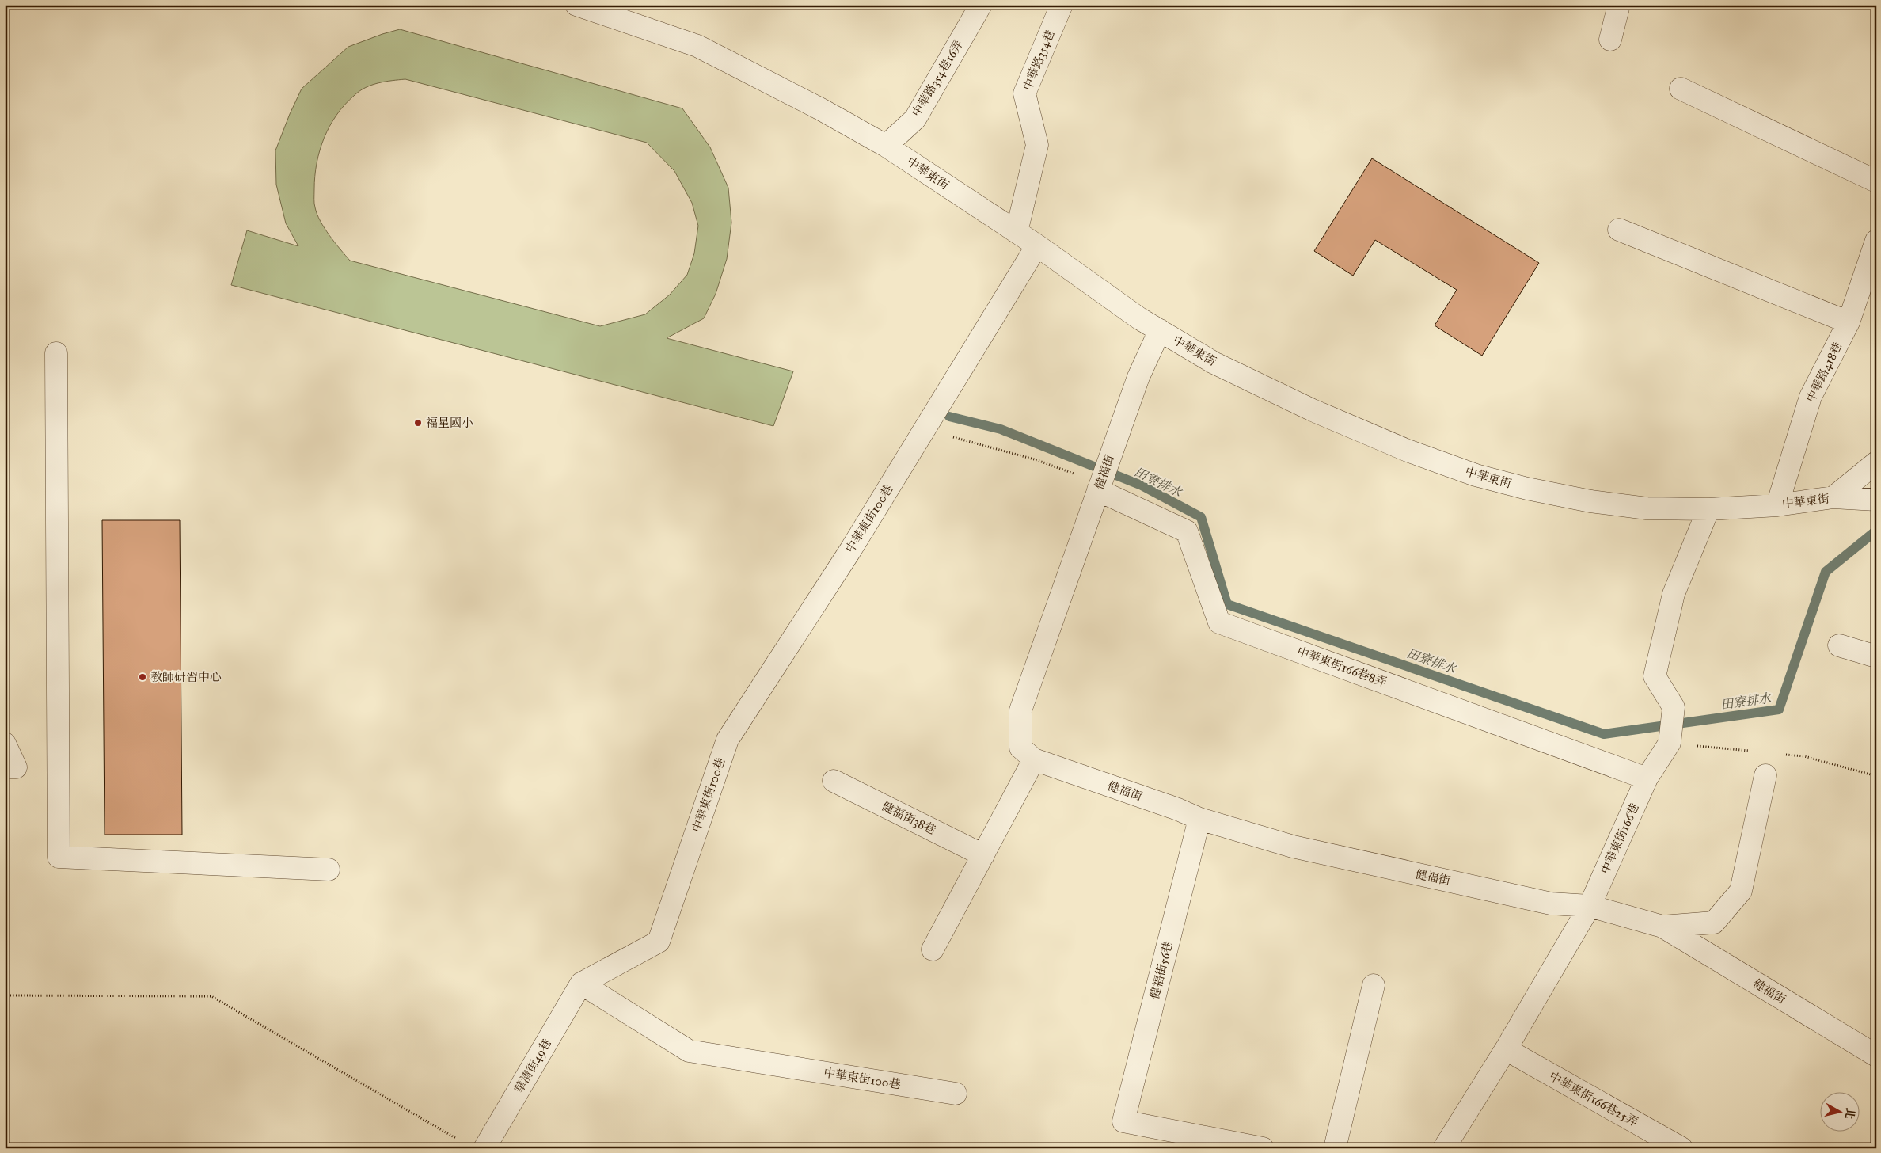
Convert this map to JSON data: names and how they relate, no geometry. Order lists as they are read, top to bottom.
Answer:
{
  "streets": {
    "street": [
      "中華路354巷",
      "中華路354巷16弄",
      "中華東街",
      "中華路418巷",
      "健福街",
      "中華東街100巷",
      "中華東街166巷8弄",
      "健福街38巷",
      "中華東街166巷",
      "健福街56巷",
      "華清街49巷",
      "中華東街166巷25弄"
    ]
  },
  "crossings": [
    ["中華路354巷", "中華東街"],
    ["中華路354巷16弄", "中華東街"],
    ["中華東街", "中華路418巷"],
    ["中華東街", "健福街"],
    ["中華東街", "中華東街100巷"],
    ["中華東街", "中華東街166巷"],
    ["健福街", "中華東街166巷8弄"],
    ["健福街", "中華東街166巷"],
    ["健福街", "健福街56巷"],
    ["中華東街100巷", "華清街49巷"],
    ["中華東街166巷8弄", "中華東街166巷"],
    ["中華東街166巷", "中華東街166巷25弄"]
  ],
  "water": ["田寮排水"],
  "places": ["福星國小", "教師研習中心"],
  "north": "right"
}
